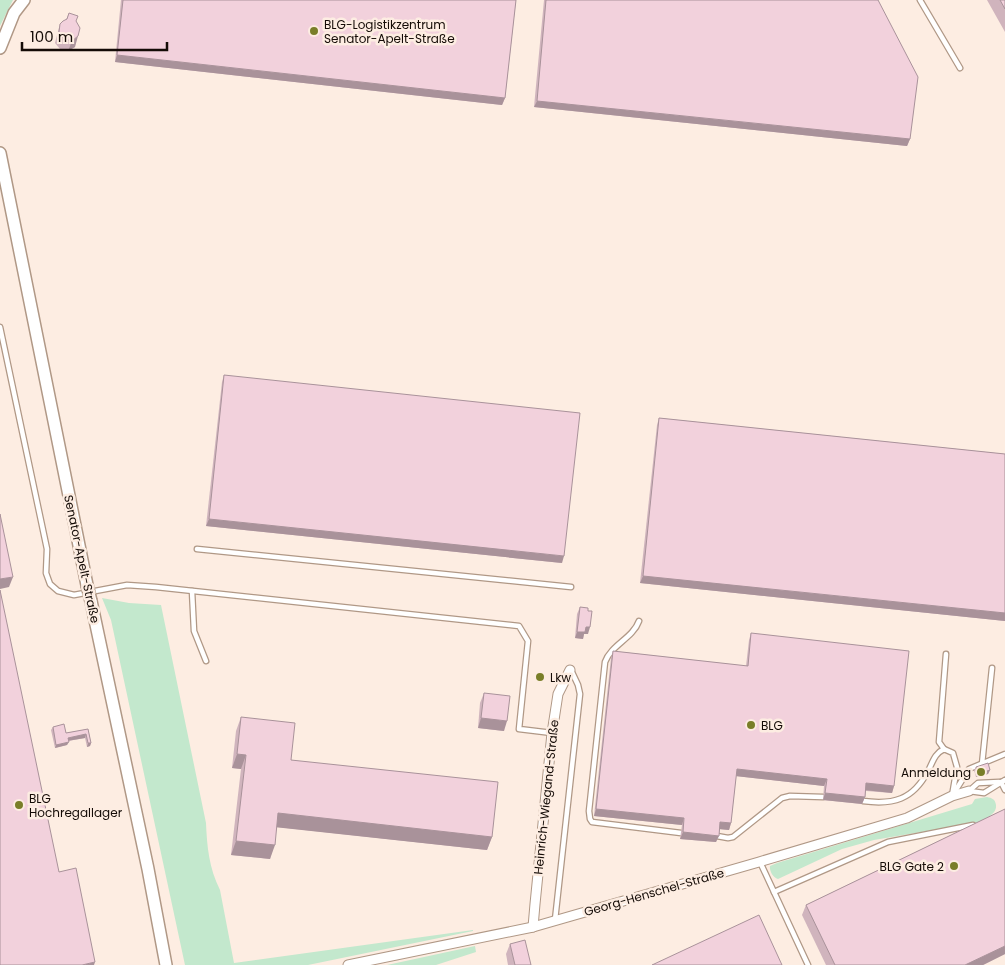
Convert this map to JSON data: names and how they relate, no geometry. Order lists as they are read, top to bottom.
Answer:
{
  "streets": {
    "street": ["Senator-Apelt-Straße", "Heinrich-Wiegand-Straße", "Georg-Henschel-Straße"]
  },
  "crossings": [
    ["Heinrich-Wiegand-Straße", "Georg-Henschel-Straße"]
  ],
  "places": [
    "BLG-Logistikzentrum Senator-Apelt-Straße",
    "Lkw",
    "BLG",
    "Anmeldung",
    "BLG Hochregallager",
    "BLG Gate 2"
  ],
  "scale_bar": "100 m"
}
